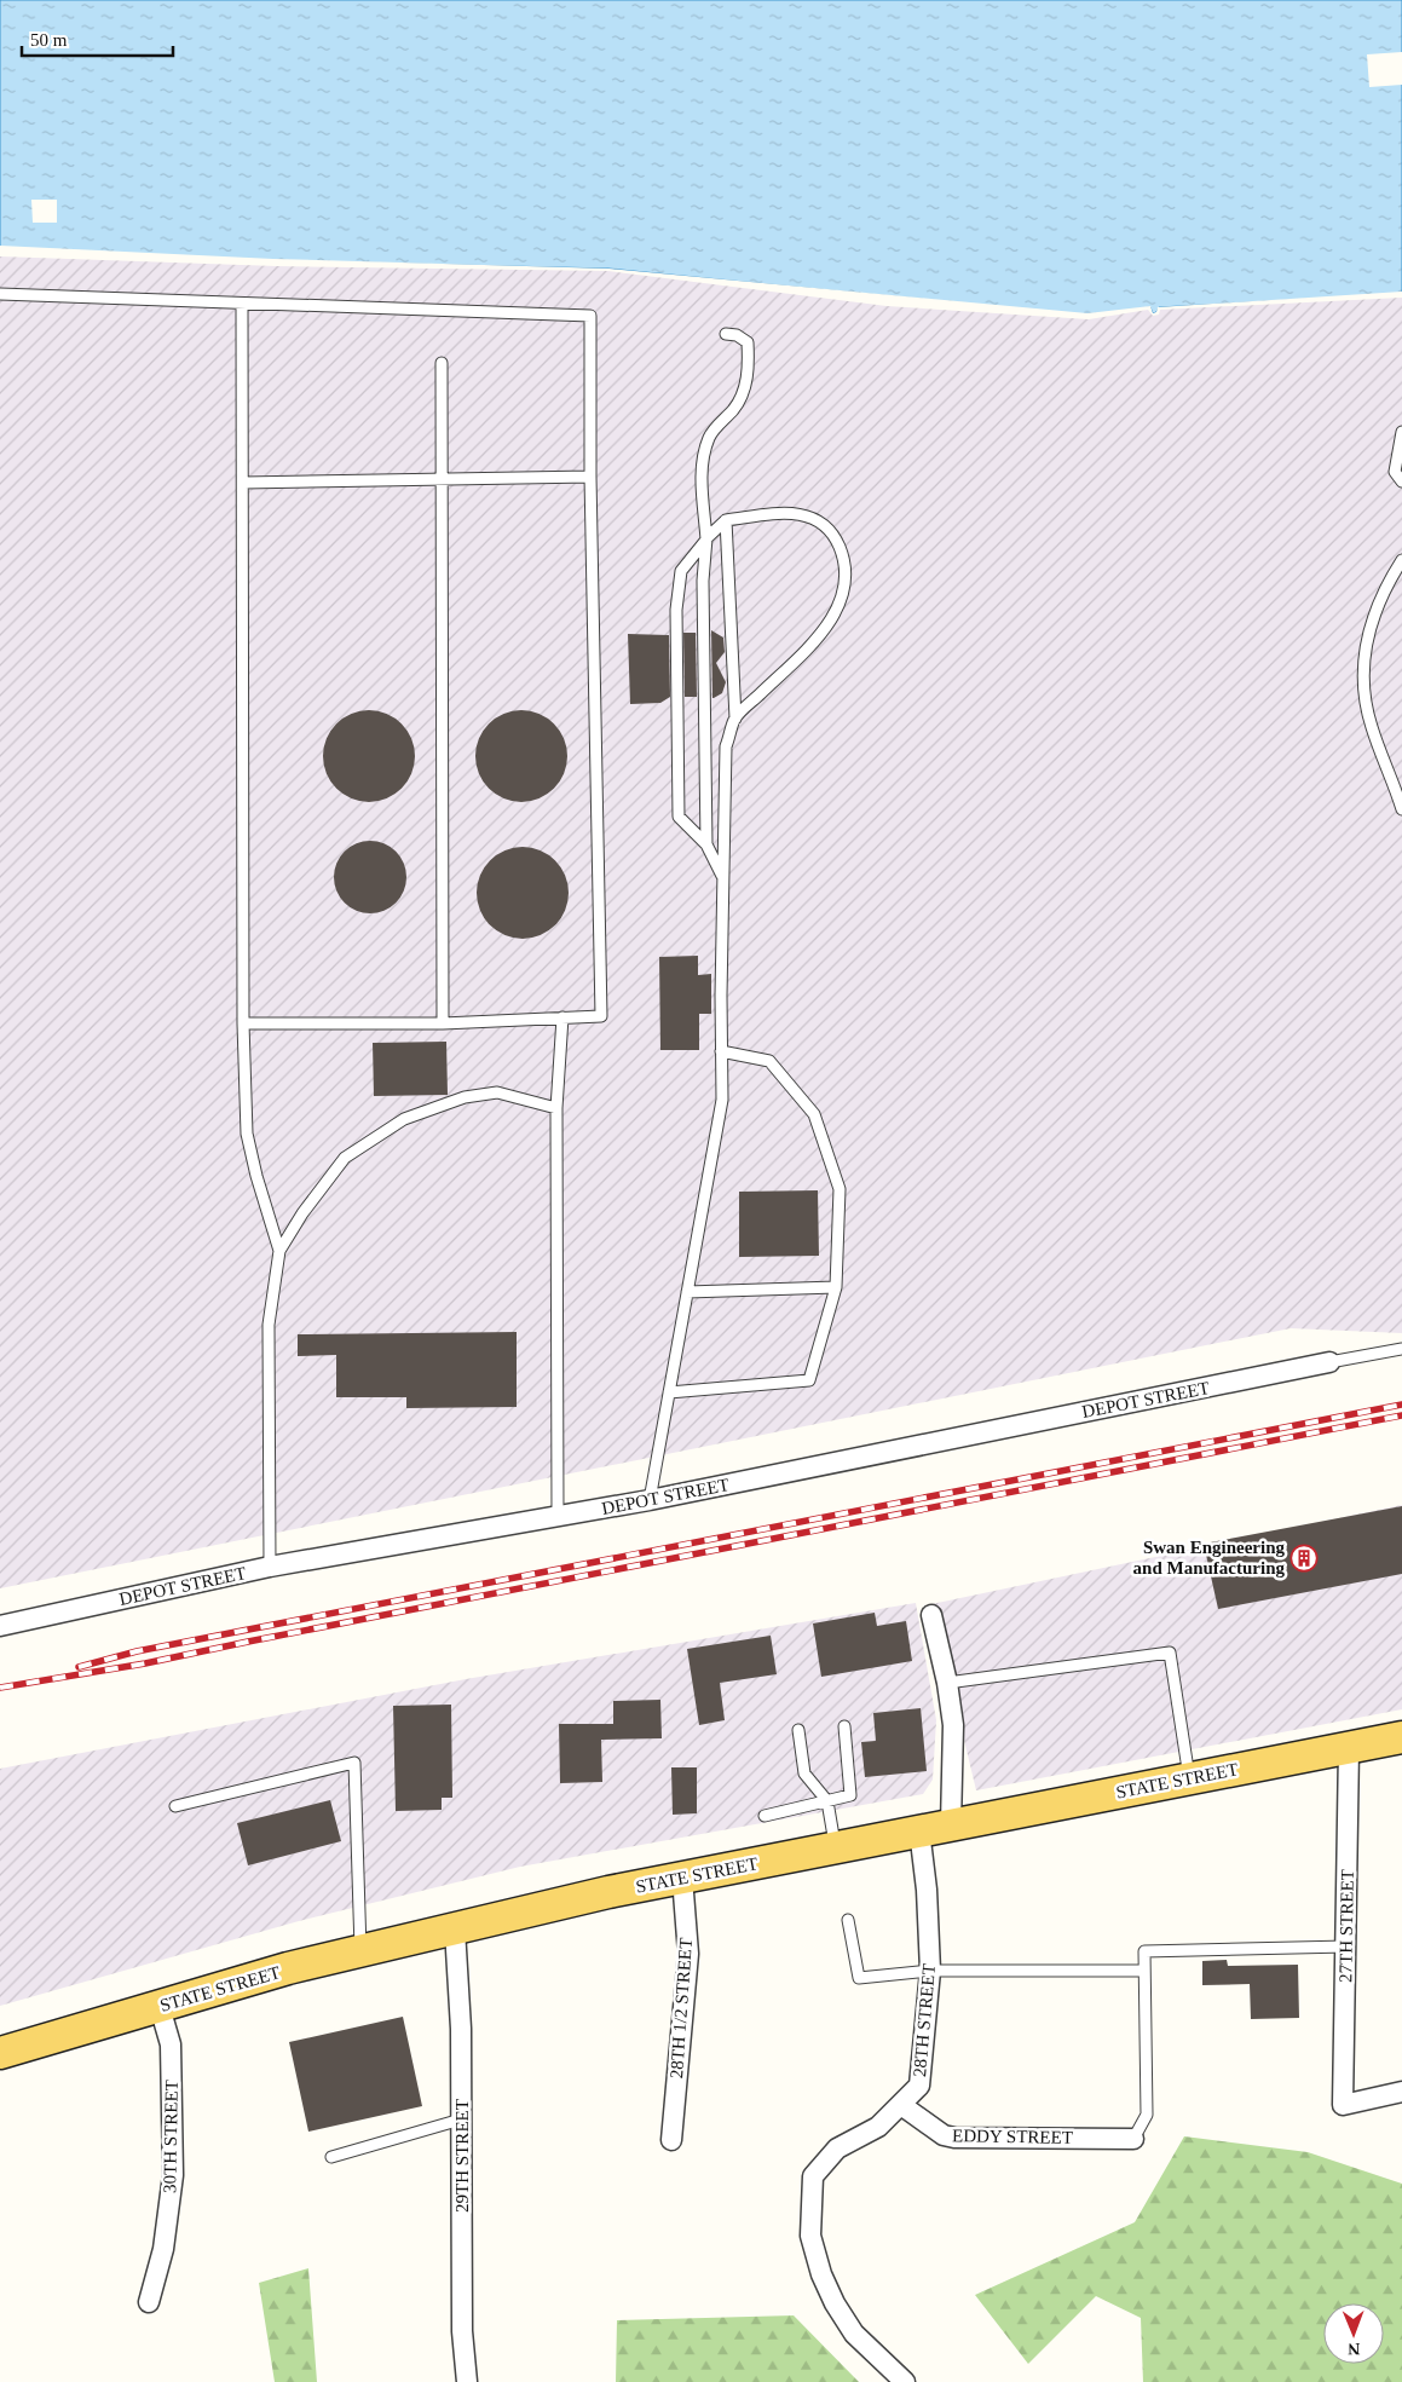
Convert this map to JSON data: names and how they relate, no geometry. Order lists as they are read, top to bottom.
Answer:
{
  "streets": {
    "main road": ["STATE STREET"],
    "street": [
      "DEPOT STREET",
      "27TH STREET",
      "28TH 1/2 STREET",
      "28TH STREET",
      "30TH STREET",
      "EDDY STREET",
      "29TH STREET"
    ]
  },
  "crossings": [
    ["STATE STREET", "27TH STREET"],
    ["STATE STREET", "28TH 1/2 STREET"],
    ["STATE STREET", "28TH STREET"],
    ["STATE STREET", "30TH STREET"],
    ["STATE STREET", "29TH STREET"],
    ["28TH STREET", "EDDY STREET"]
  ],
  "places": {
    "building": ["Swan Engineering and Manufacturing"]
  },
  "scale_bar": "50 m",
  "north": "bottom"
}
